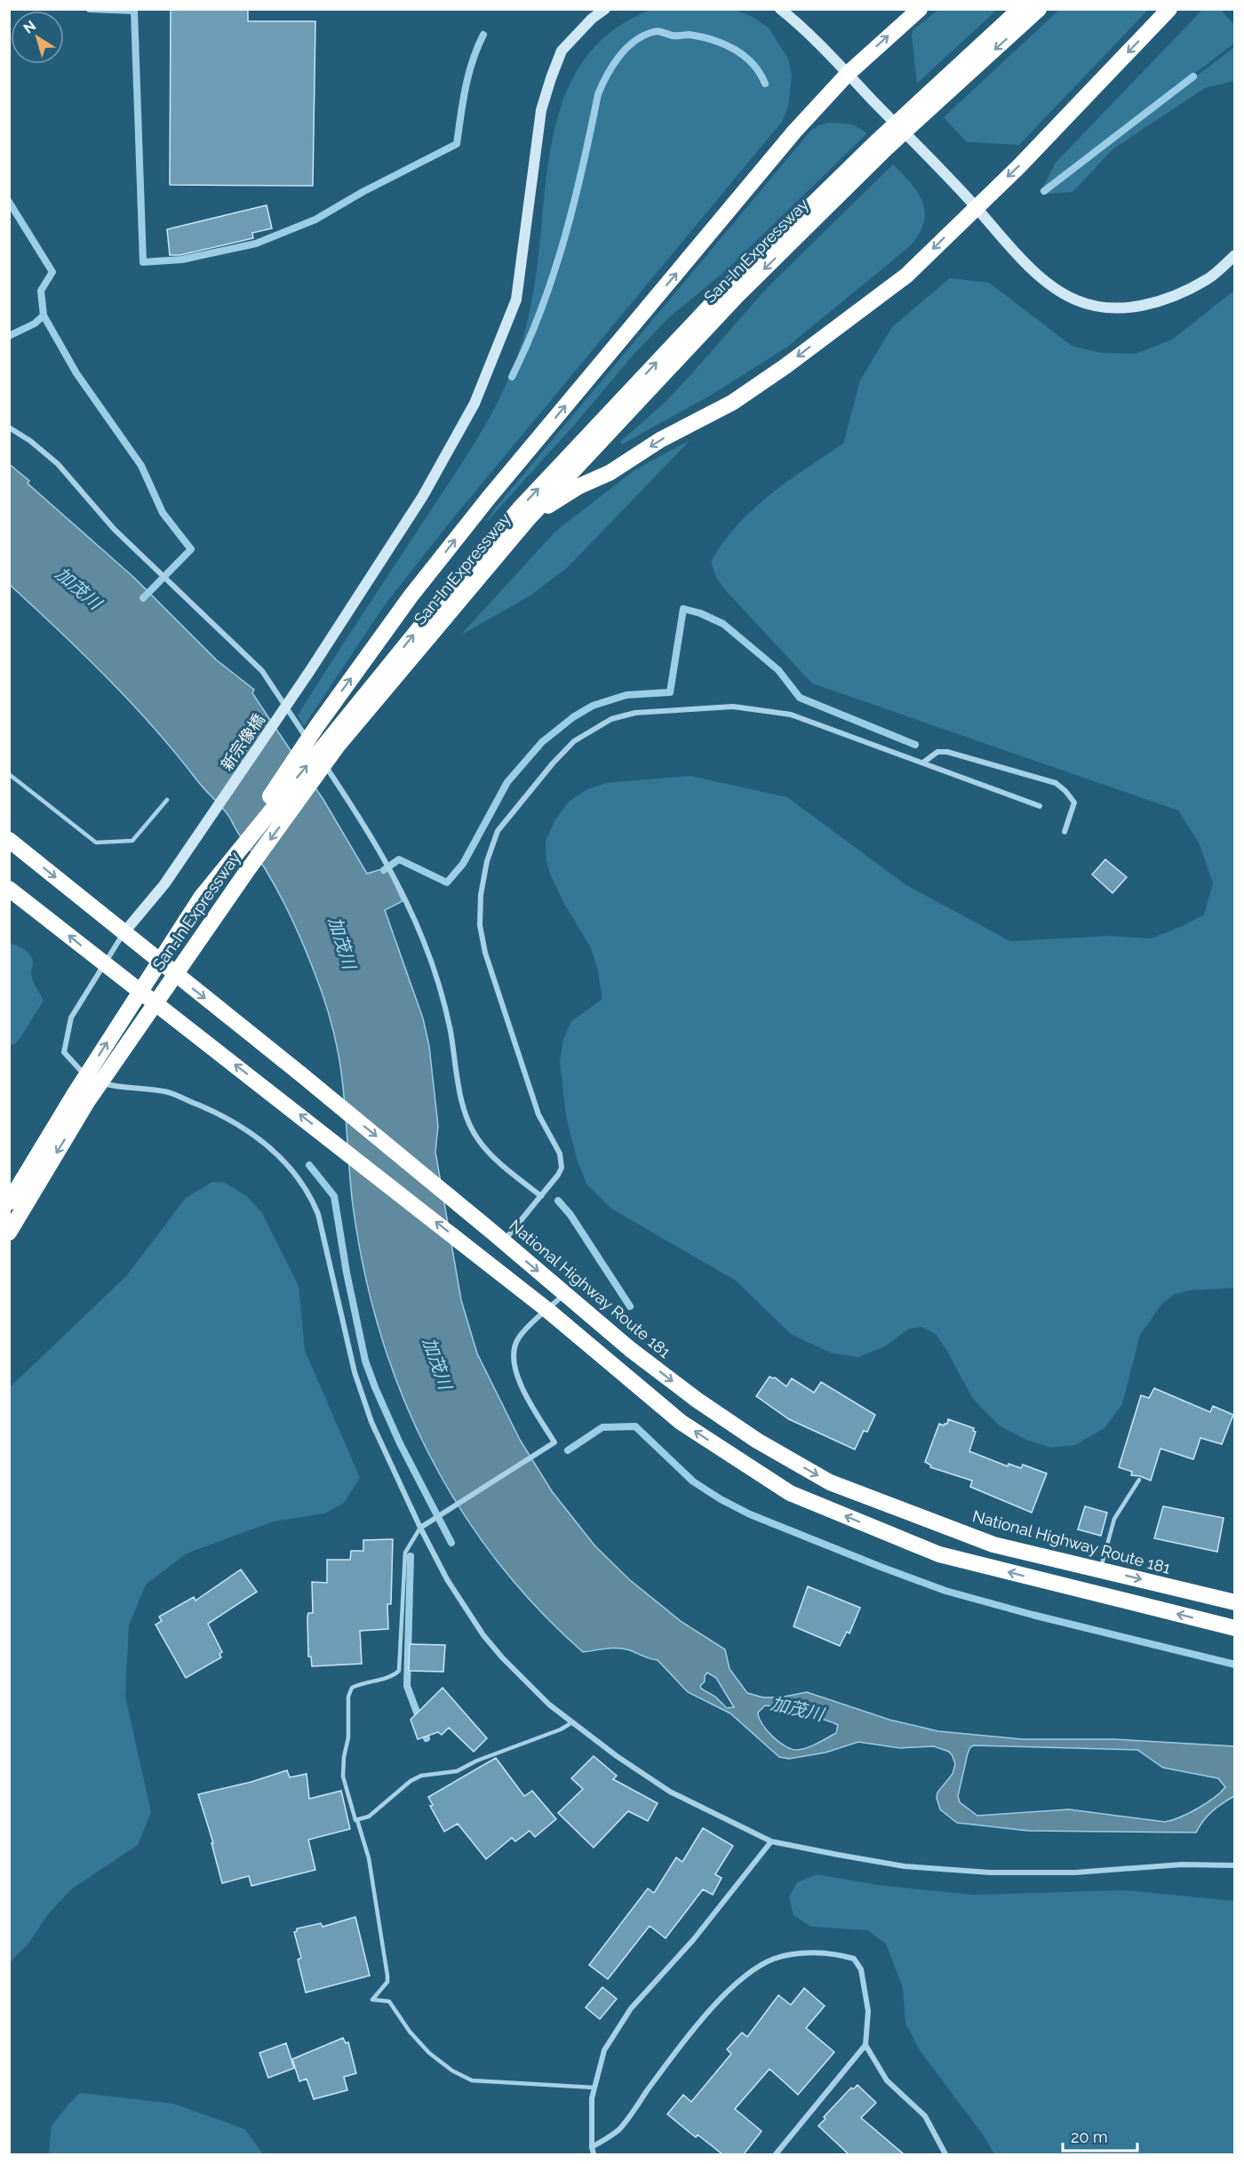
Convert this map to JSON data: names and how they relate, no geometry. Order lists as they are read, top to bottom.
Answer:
{
  "streets": {
    "highway": ["San-In Expressway", "National Highway Route 181"],
    "street": ["新宗像橋"]
  },
  "crossings": [
    ["新宗像橋", "National Highway Route 181"]
  ],
  "water": ["加茂川"],
  "scale_bar": "20 m",
  "north": "top left"
}
